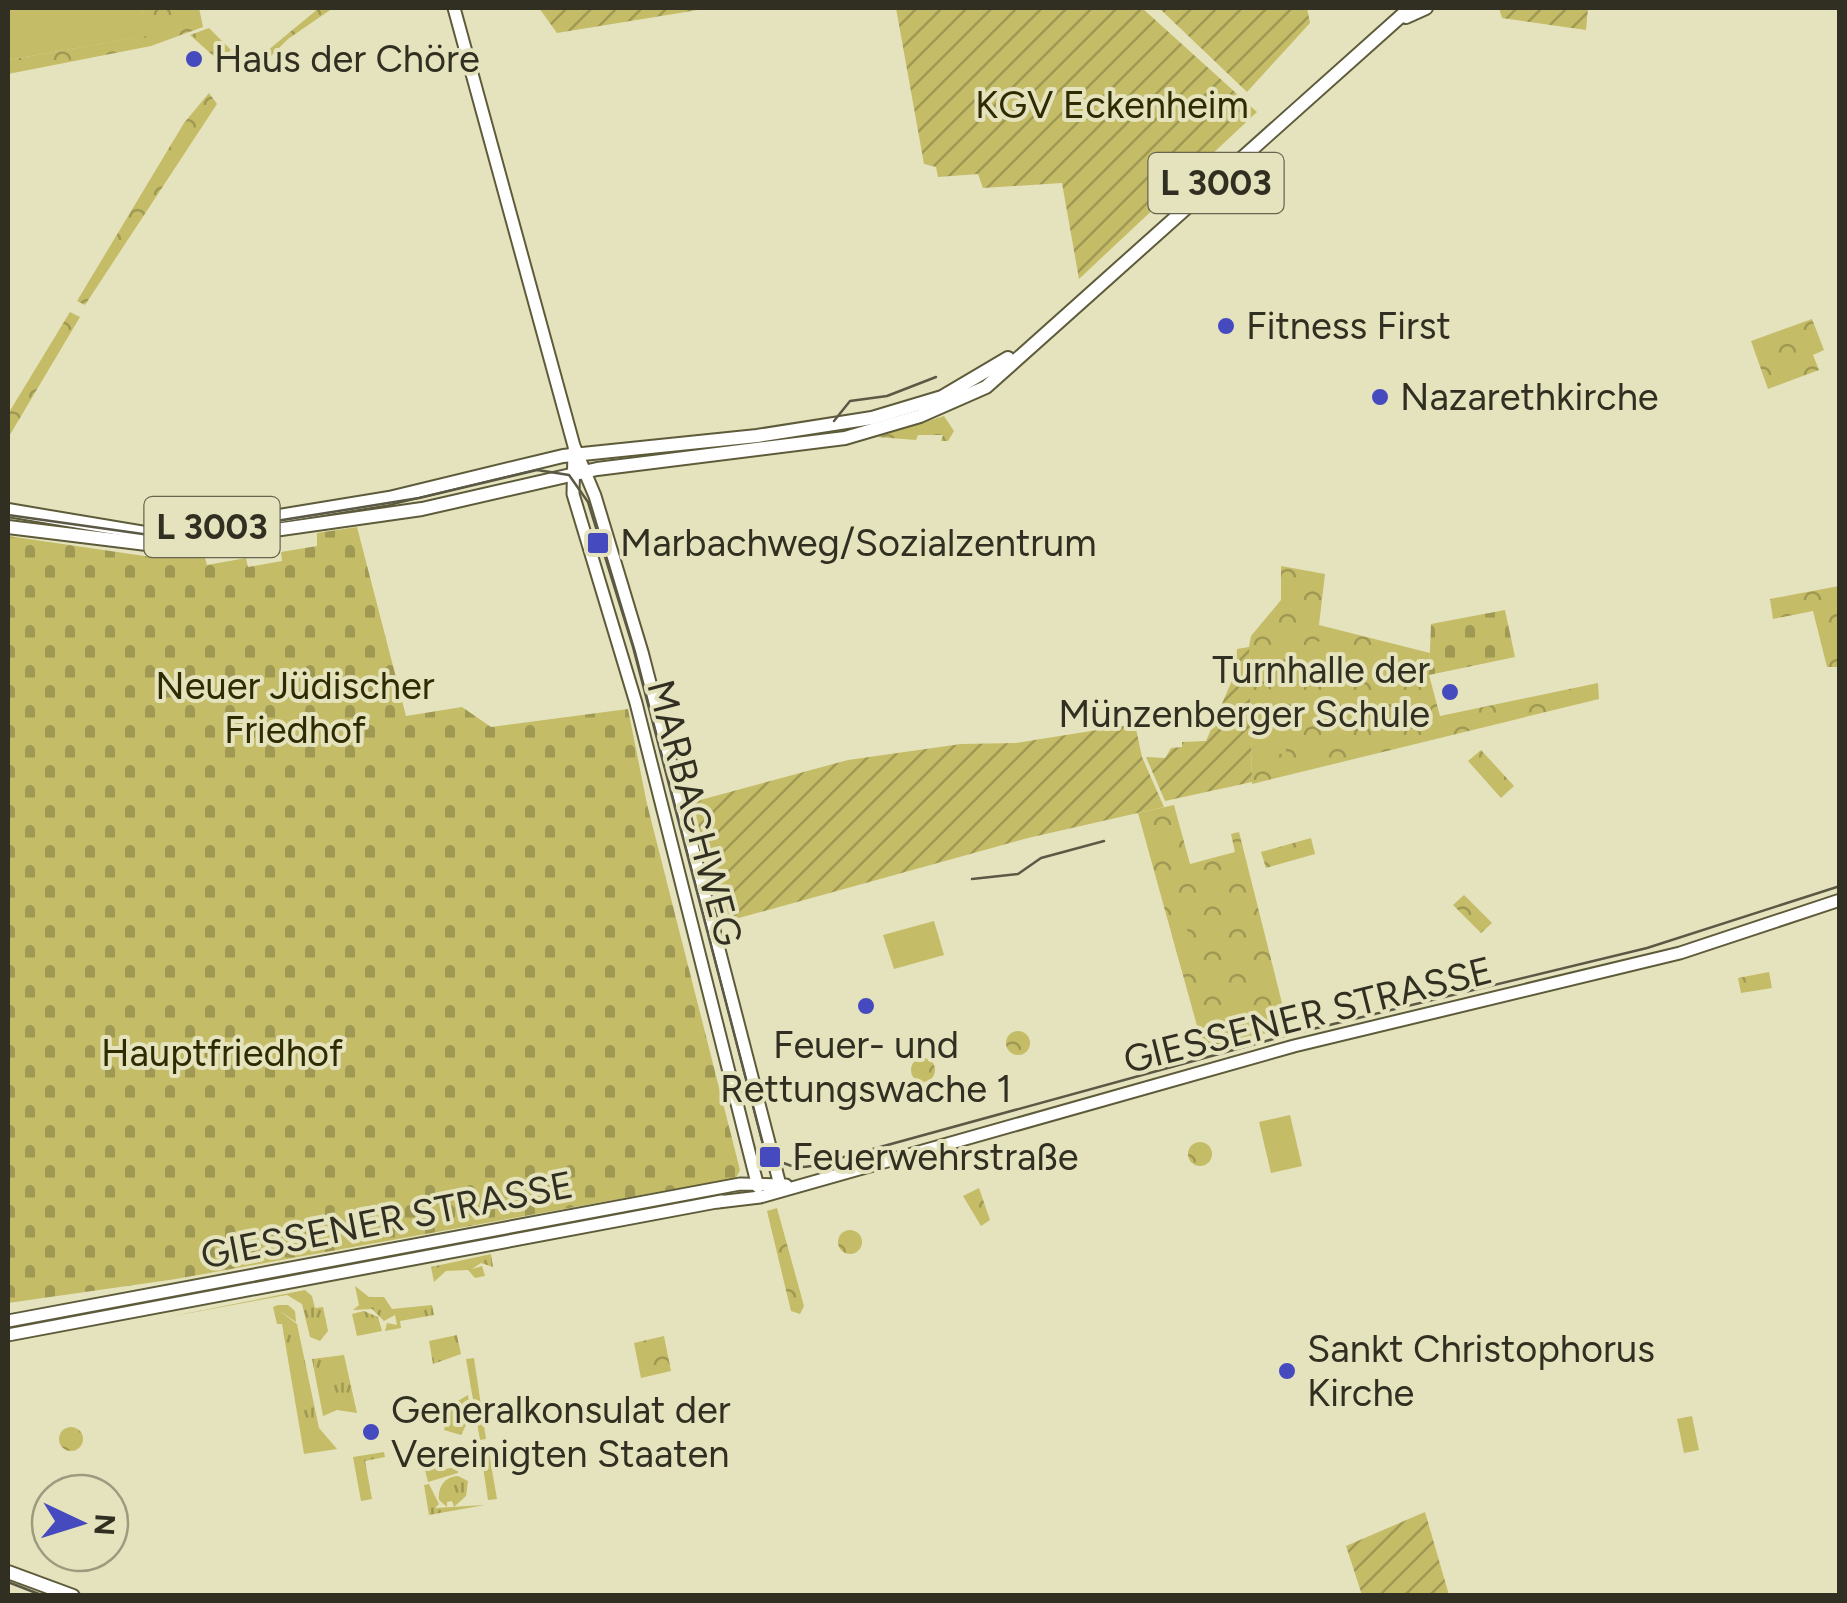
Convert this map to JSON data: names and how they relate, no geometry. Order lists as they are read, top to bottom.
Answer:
{
  "streets": {
    "main road": ["L 3003", "MARBACHWEG", "GIESSENER STRASSE"]
  },
  "crossings": [
    ["L 3003", "MARBACHWEG"],
    ["MARBACHWEG", "GIESSENER STRASSE"]
  ],
  "parks": ["KGV Eckenheim", "Neuer Jüdischer Friedhof", "Hauptfriedhof"],
  "places": {
    "other": [
      "Haus der Chöre",
      "Fitness First",
      "Nazarethkirche",
      "Turnhalle der Münzenberger Schule",
      "Feuer- und Rettungswache 1",
      "Sankt Christophorus Kirche",
      "Generalkonsulat der Vereinigten Staaten"
    ],
    "transit": ["Marbachweg/Sozialzentrum", "Feuerwehrstraße"]
  },
  "north": "right"
}
